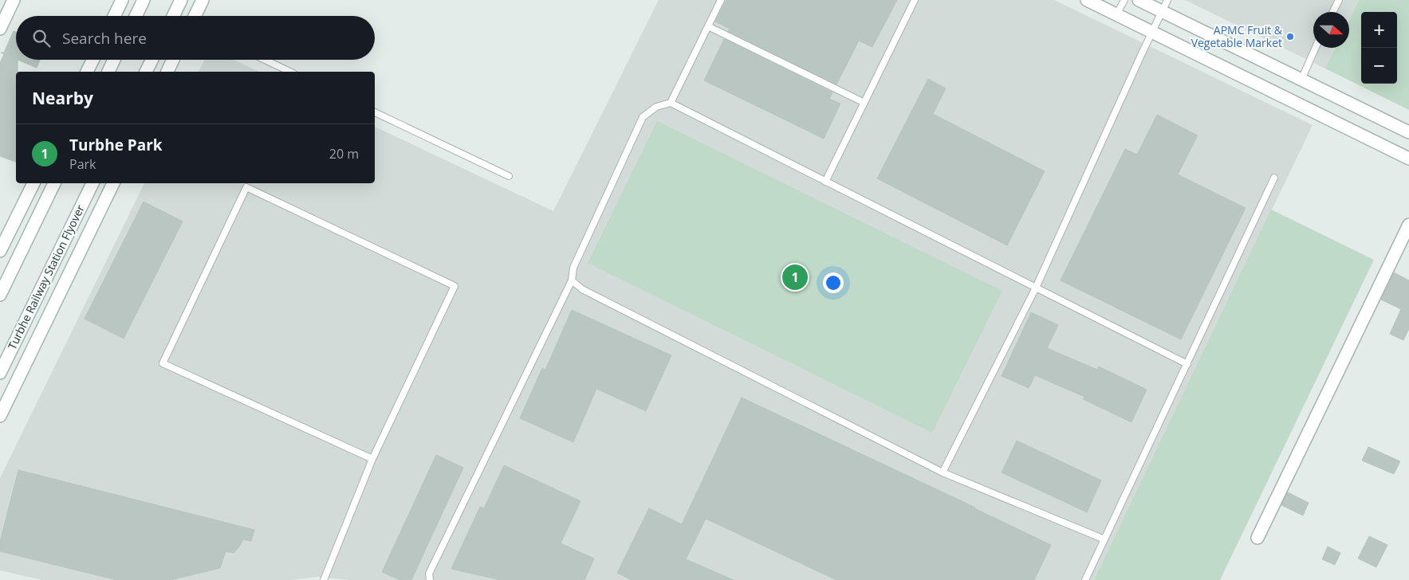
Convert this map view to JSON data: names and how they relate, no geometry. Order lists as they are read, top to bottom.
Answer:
{
  "streets": {
    "street": ["Turbhe Railway Station Flyover"]
  },
  "places": ["APMC Fruit & Vegetable Market"],
  "north": "right",
  "page": {
    "map_buttons": ["+", "−"],
    "search": "Search here",
    "heading": "Nearby",
    "list": [
      {
        "mark": "1",
        "name": "Turbhe Park",
        "note": "Park",
        "value": "20 m"
      }
    ],
    "pins": "1"
  }
}
